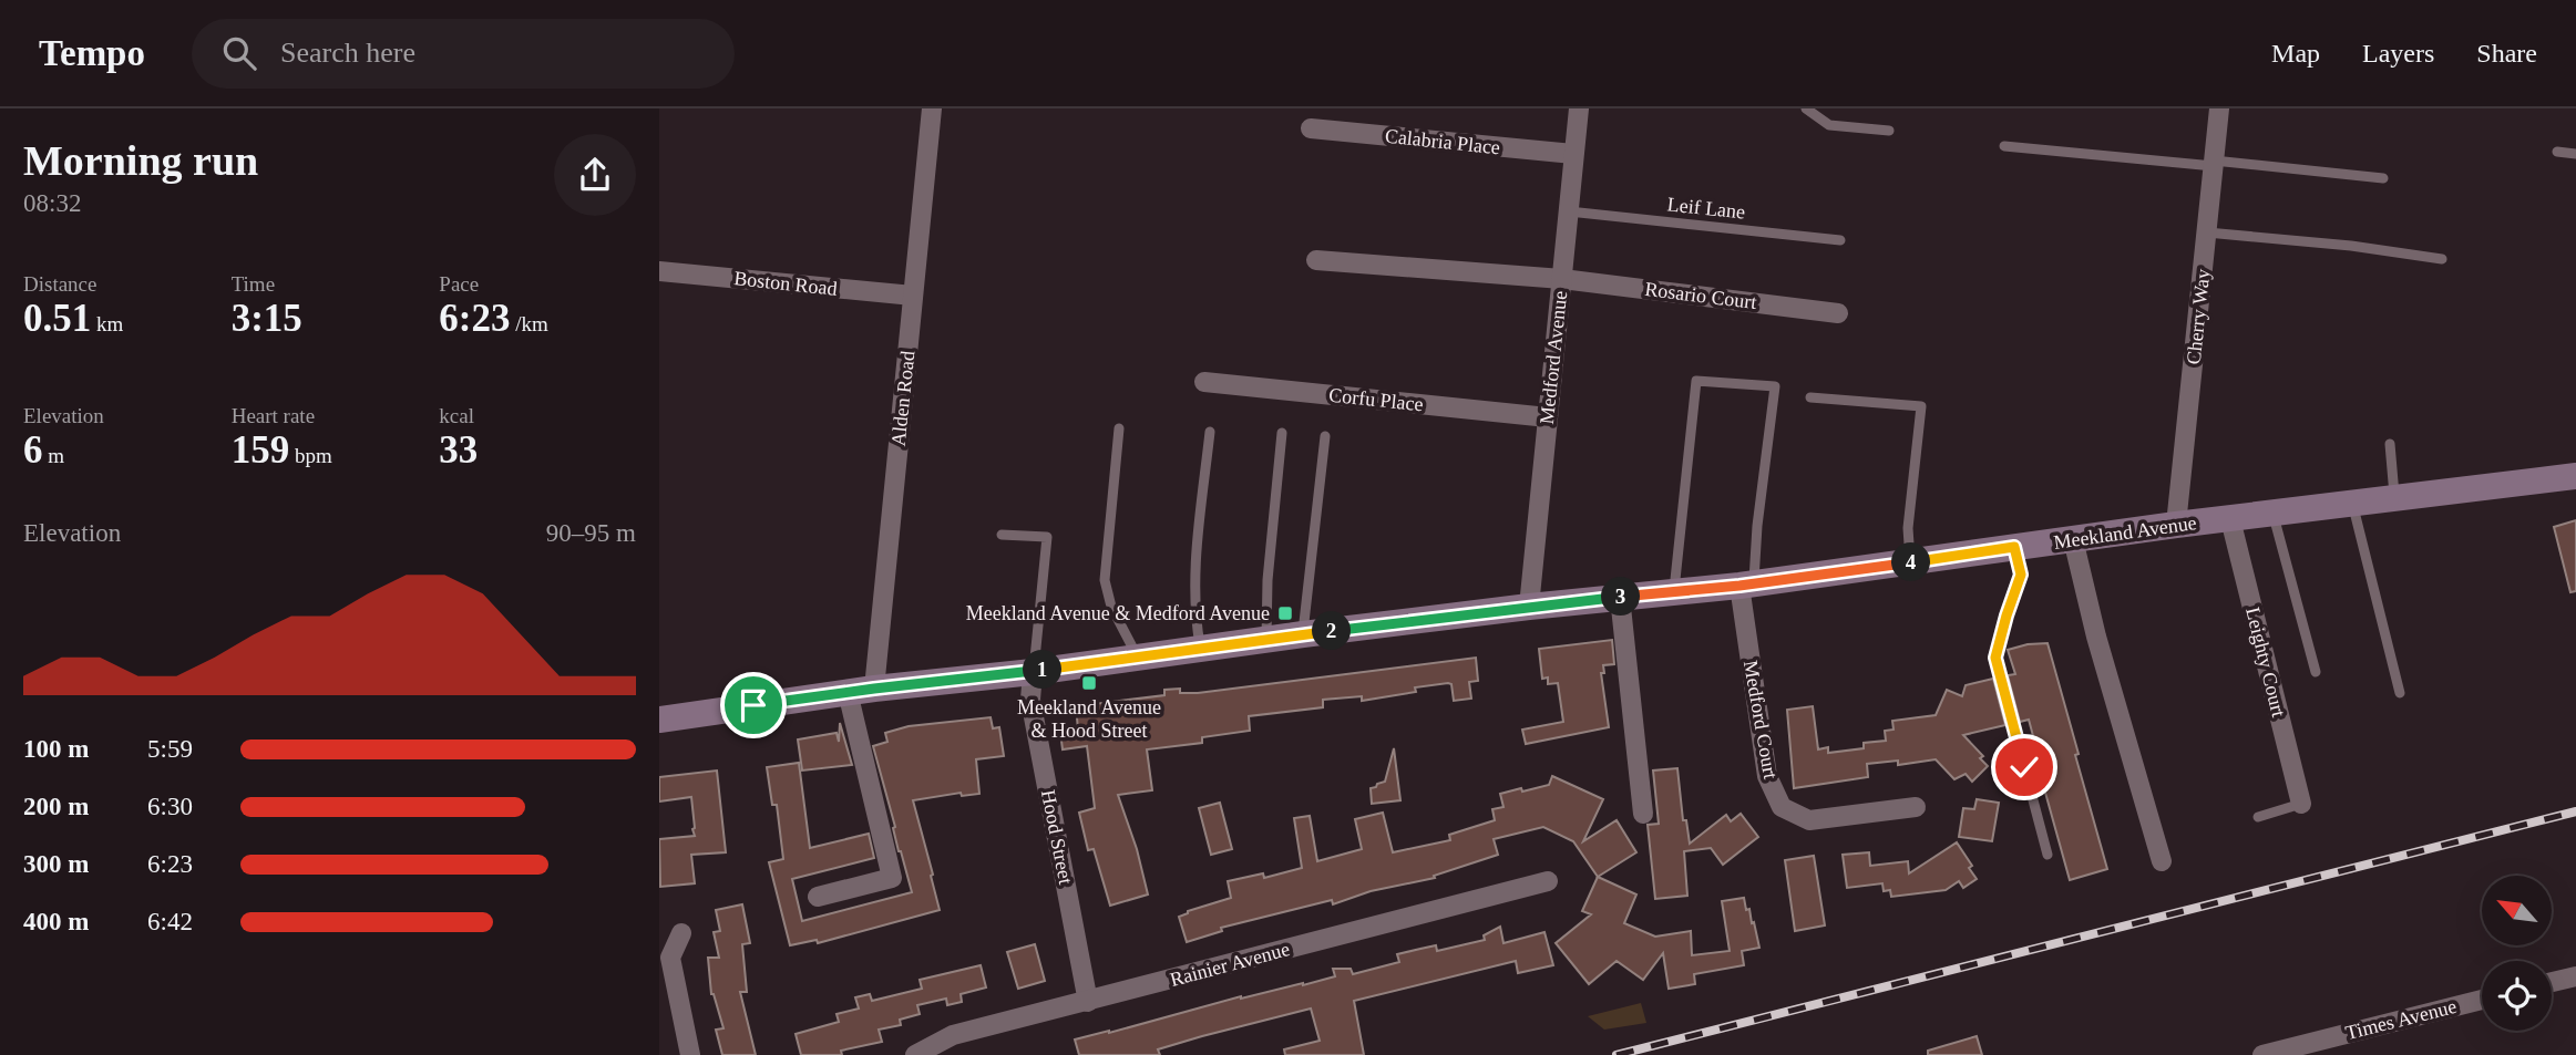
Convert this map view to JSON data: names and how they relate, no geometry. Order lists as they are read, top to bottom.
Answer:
{
  "streets": {
    "main road": ["Meekland Avenue"],
    "street": [
      "Calabria Place",
      "Boston Road",
      "Rosario Court",
      "Cherry Way",
      "Medford Avenue",
      "Alden Road",
      "Corfu Place",
      "Leighty Court",
      "Medford Court",
      "Hood Street",
      "Rainier Avenue",
      "Times Avenue"
    ],
    "lane": ["Leif Lane"]
  },
  "crossings": [
    ["Calabria Place", "Medford Avenue"],
    ["Leif Lane", "Medford Avenue"],
    ["Boston Road", "Alden Road"],
    ["Rosario Court", "Medford Avenue"],
    ["Cherry Way", "Meekland Avenue"],
    ["Medford Avenue", "Corfu Place"],
    ["Medford Avenue", "Meekland Avenue"],
    ["Alden Road", "Meekland Avenue"],
    ["Meekland Avenue", "Leighty Court"],
    ["Meekland Avenue", "Medford Court"],
    ["Meekland Avenue", "Hood Street"],
    ["Hood Street", "Rainier Avenue"]
  ],
  "places": {
    "transit": ["Meekland Avenue & Medford Avenue", "Meekland Avenue & Hood Street"]
  },
  "north": "top left",
  "page": {
    "header": "Tempo",
    "search": "Search here",
    "nav": ["Map", "Layers", "Share"],
    "heading": ["Morning run", "08:32"],
    "stats": [
      ["Distance", "0.51 km"],
      ["Time", "3:15"],
      ["Pace", "6:23 /km"],
      ["Elevation", "6 m"],
      ["Heart rate", "159 bpm"],
      ["kcal", "33"]
    ],
    "chart": ["Elevation", "90–95 m"],
    "pins": [
      "4",
      "3",
      "2",
      "1"
    ],
    "list": [
      {
        "name": "100 m",
        "note": "5:59"
      },
      {
        "name": "200 m",
        "note": "6:30"
      },
      {
        "name": "300 m",
        "note": "6:23"
      },
      {
        "name": "400 m",
        "note": "6:42"
      }
    ]
  }
}
